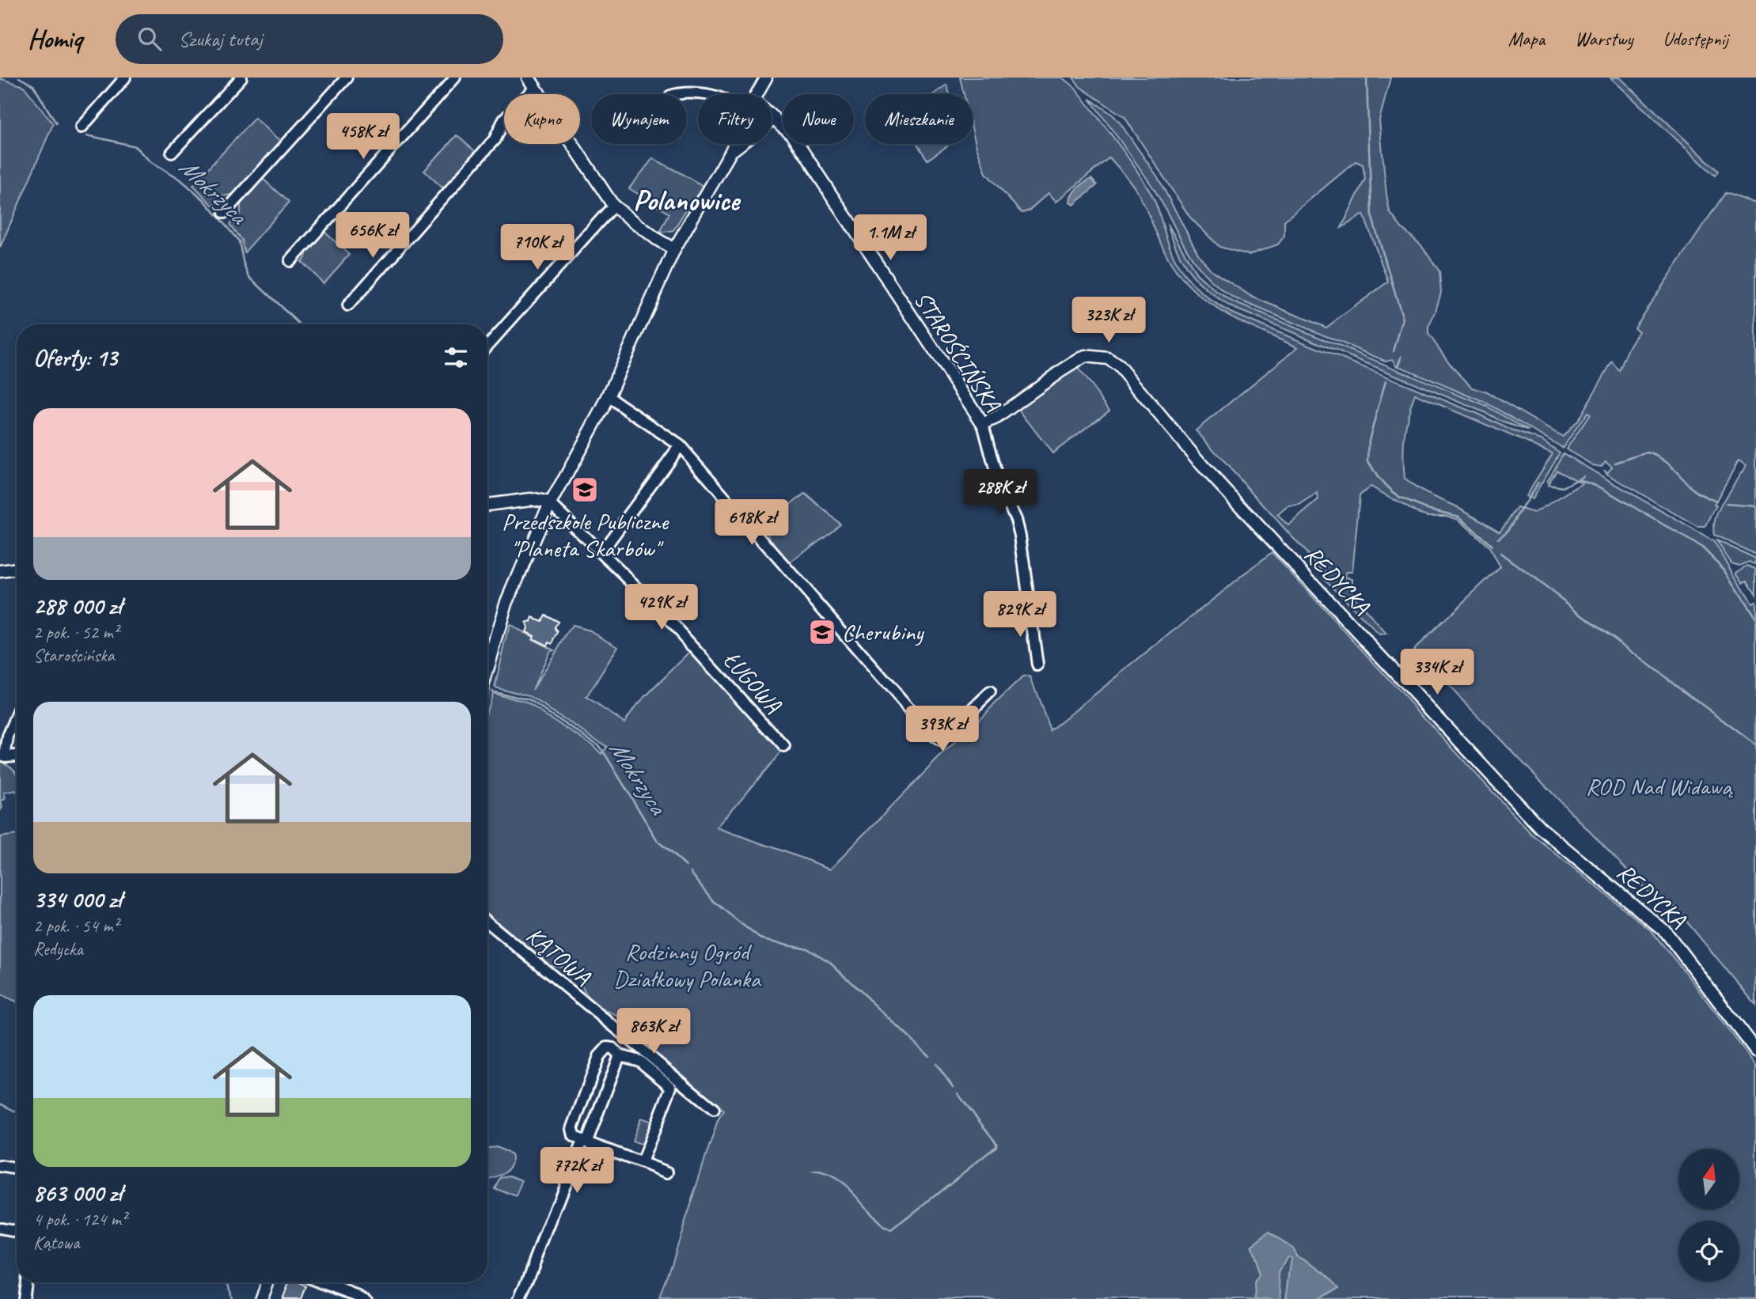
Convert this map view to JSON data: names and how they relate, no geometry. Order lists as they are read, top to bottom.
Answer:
{
  "streets": {
    "street": [
      "STAROŚCIŃSKA",
      "REDYCKA",
      "ŁUGOWA",
      "KĄTOWA"
    ]
  },
  "crossings": [
    ["STAROŚCIŃSKA", "REDYCKA"]
  ],
  "districts": ["Polanowice"],
  "water": ["Mokrzyca"],
  "parks": ["ROD Nad Widawą", "Rodzinny Ogród Działkowy Polanka"],
  "places": {
    "school or university": ["Przedszkole Publiczne \"Planeta Skarbów\"", "Cherubiny"]
  },
  "north": "top",
  "page": {
    "header": "Homiq",
    "search": "Szukaj tutaj",
    "nav": ["Mapa", "Warstwy", "Udostępnij"],
    "chip": [
      "Kupno",
      "Wynajem",
      "Filtry",
      "Nowe",
      "Mieszkanie"
    ],
    "price": [
      "458K zł",
      "656K zł",
      "1.1M zł",
      "710K zł",
      "323K zł",
      "288K zł",
      "618K zł",
      "429K zł",
      "829K zł",
      "334K zł",
      "393K zł",
      "863K zł",
      "772K zł"
    ],
    "heading": "Oferty: 13",
    "list": [
      {
        "name": "288 000 zł",
        "note": "2 pok. · 52 m² · Starościńska"
      },
      {
        "name": "334 000 zł",
        "note": "2 pok. · 54 m² · Redycka"
      },
      {
        "name": "863 000 zł",
        "note": "4 pok. · 124 m² · Kątowa"
      }
    ]
  }
}
